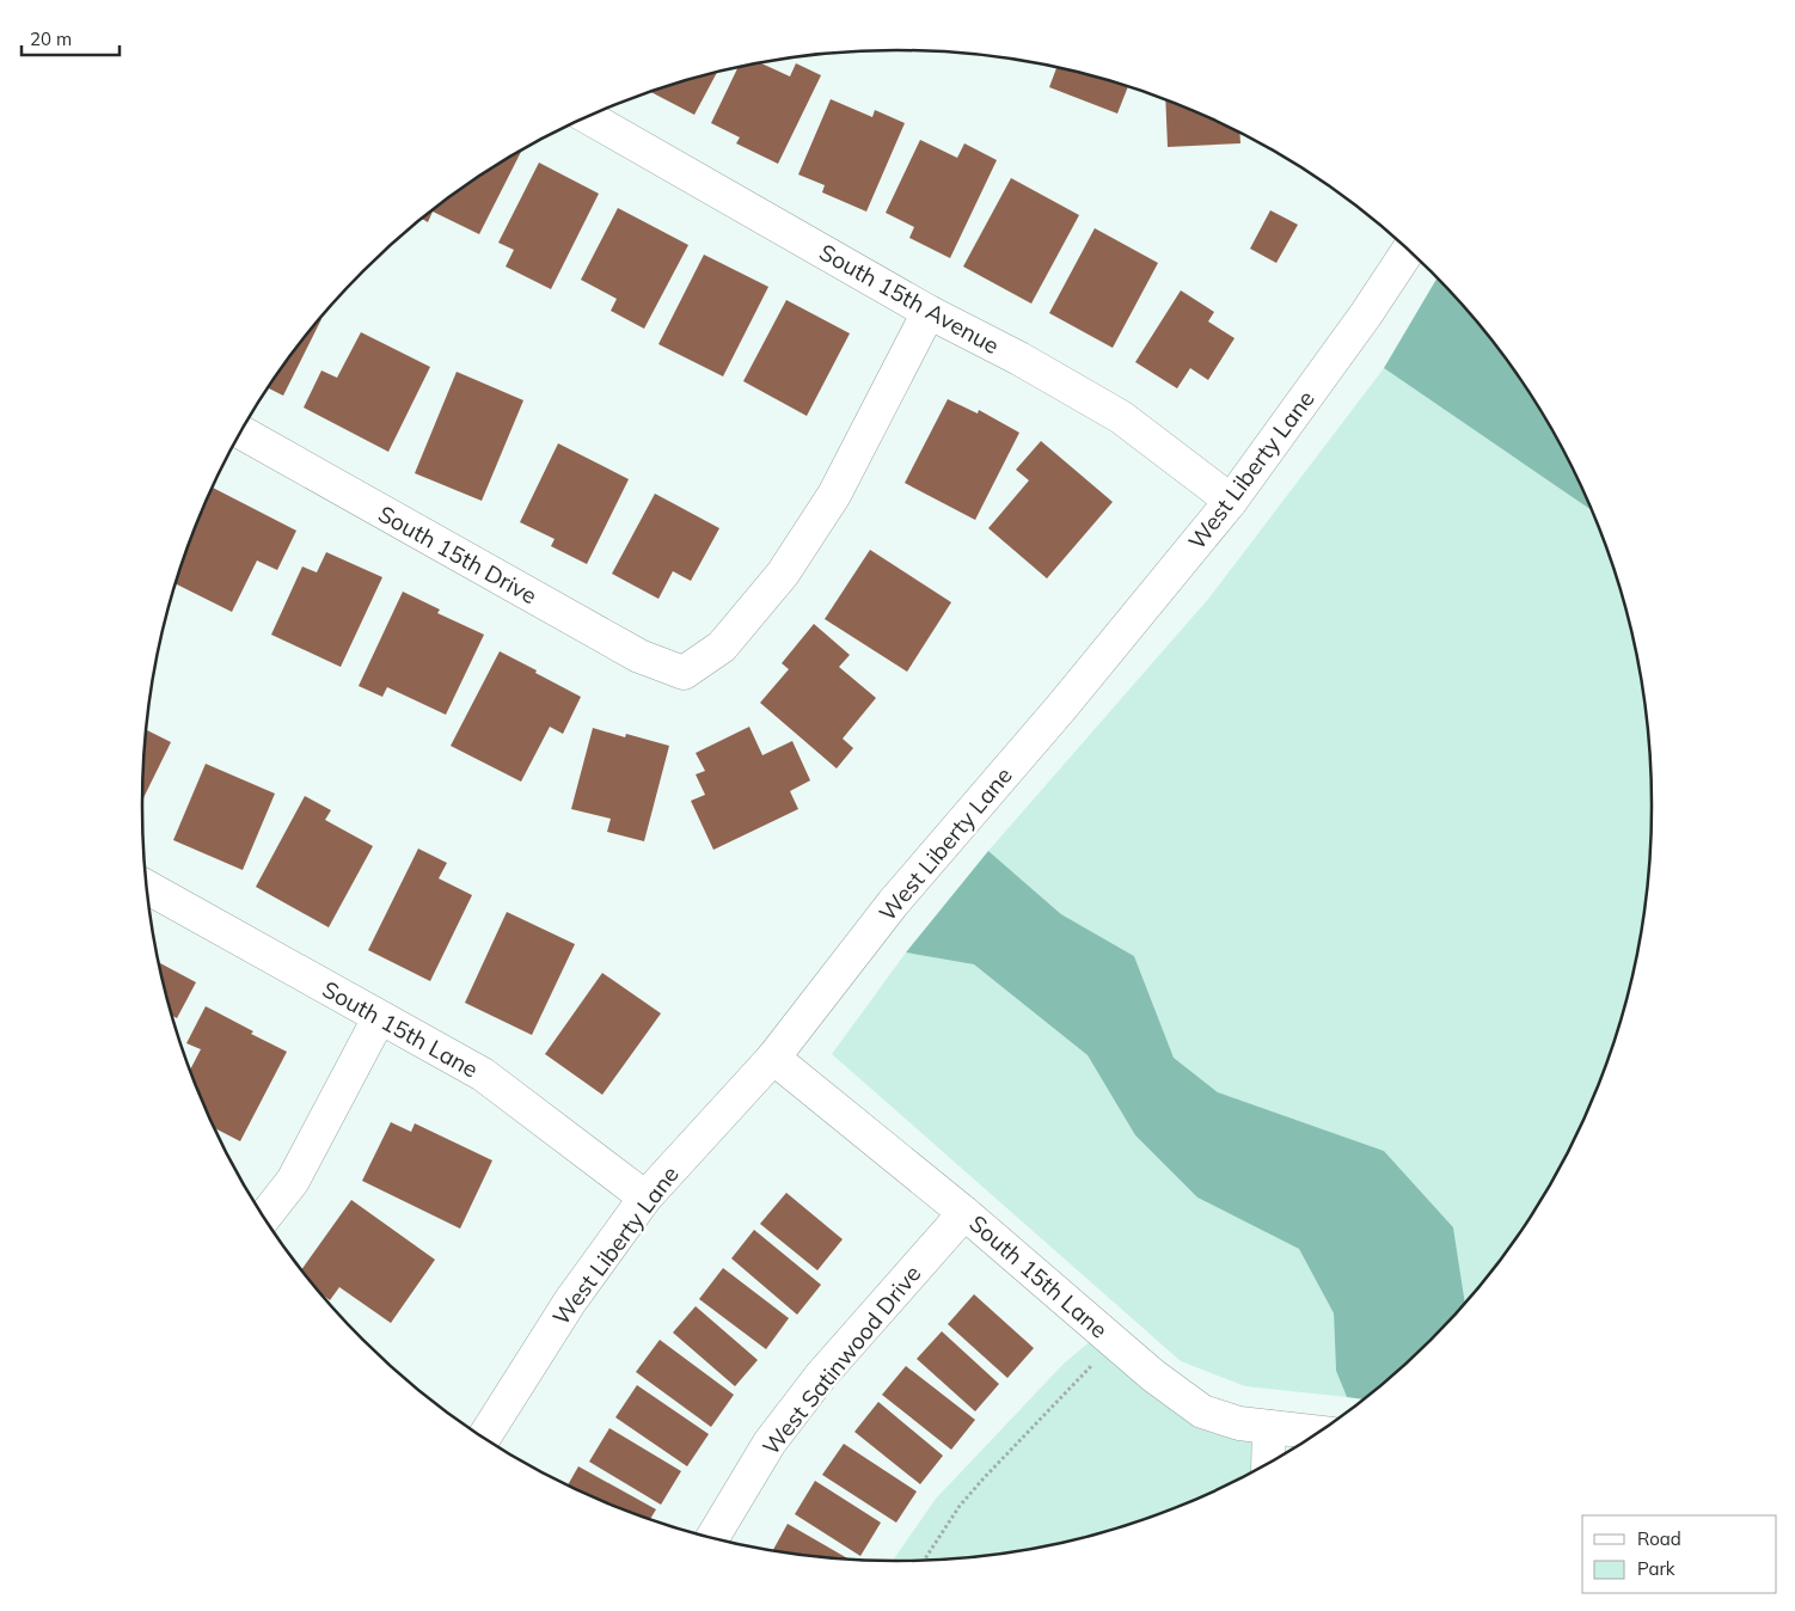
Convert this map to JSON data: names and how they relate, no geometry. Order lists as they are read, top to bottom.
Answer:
{
  "streets": {
    "street": [
      "South 15th Avenue",
      "West Liberty Lane",
      "South 15th Drive",
      "South 15th Lane",
      "West Satinwood Drive"
    ]
  },
  "crossings": [
    ["South 15th Avenue", "West Liberty Lane"],
    ["South 15th Avenue", "South 15th Drive"],
    ["West Liberty Lane", "South 15th Lane"],
    ["South 15th Lane", "West Satinwood Drive"]
  ],
  "legend": ["Road", "Park"],
  "scale_bar": "20 m"
}
